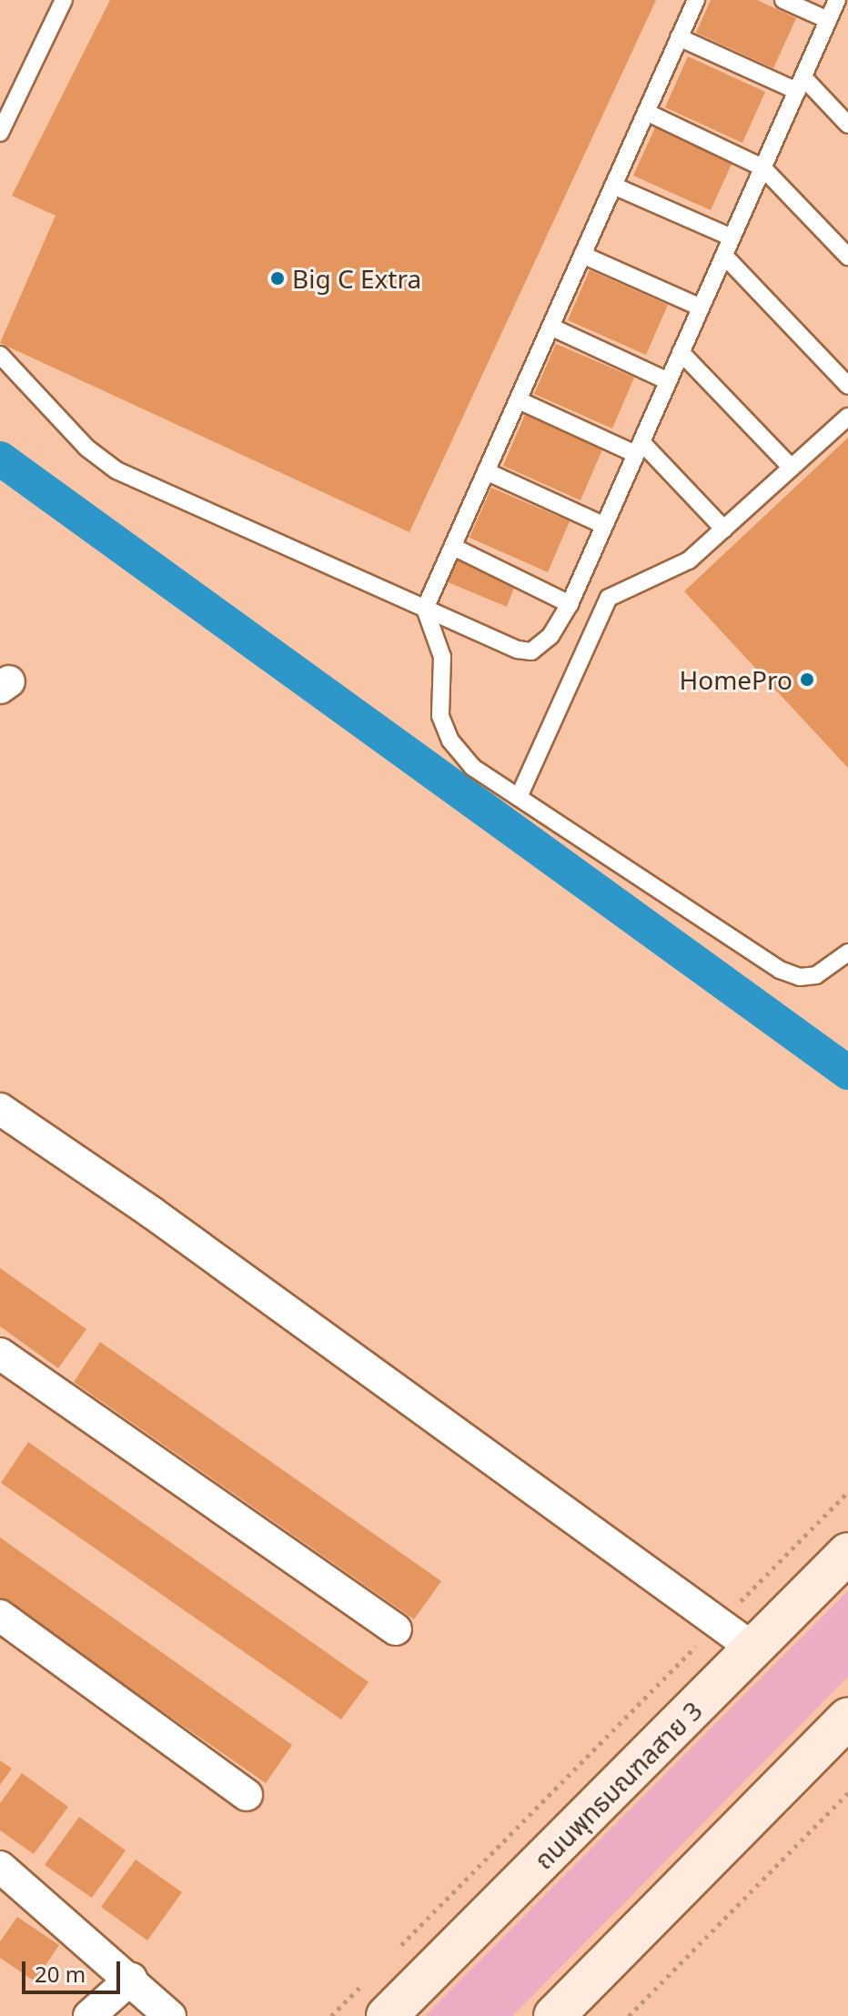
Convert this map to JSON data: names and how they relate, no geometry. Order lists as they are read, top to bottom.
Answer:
{
  "streets": {
    "main road": ["ถนนพุทธมณฑลสาย 3"]
  },
  "places": ["Big C Extra", "HomePro"],
  "scale_bar": "20 m"
}
